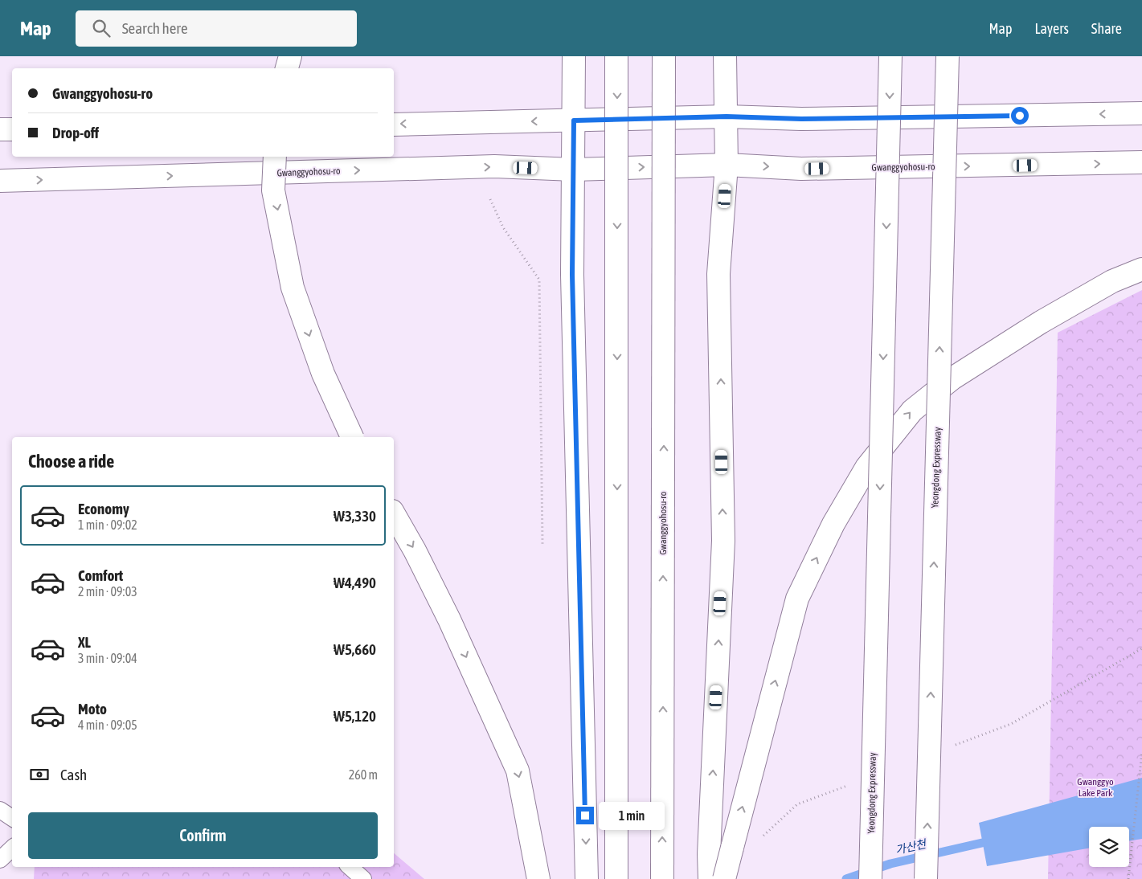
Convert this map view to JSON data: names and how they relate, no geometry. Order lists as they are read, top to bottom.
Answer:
{
  "streets": {
    "main road": ["Gwanggyohosu-ro", "Yeongdong Expressway"]
  },
  "water": ["가산천"],
  "parks": ["Gwanggyo Lake Park"],
  "page": {
    "header": "Map",
    "search": "Search here",
    "nav": ["Map", "Layers", "Share"],
    "banner": ["Gwanggyohosu-ro", "Drop-off"],
    "heading": "Choose a ride",
    "list": [
      {
        "name": "Economy",
        "note": "1 min · 09:02",
        "value": "₩3,330"
      },
      {
        "name": "Comfort",
        "note": "2 min · 09:03",
        "value": "₩4,490"
      },
      {
        "name": "XL",
        "note": "3 min · 09:04",
        "value": "₩5,660"
      },
      {
        "name": "Moto",
        "note": "4 min · 09:05",
        "value": "₩5,120"
      }
    ],
    "pay": ["Cash", "260 m"],
    "bubble": "1 min",
    "buttons": "Confirm"
  }
}
